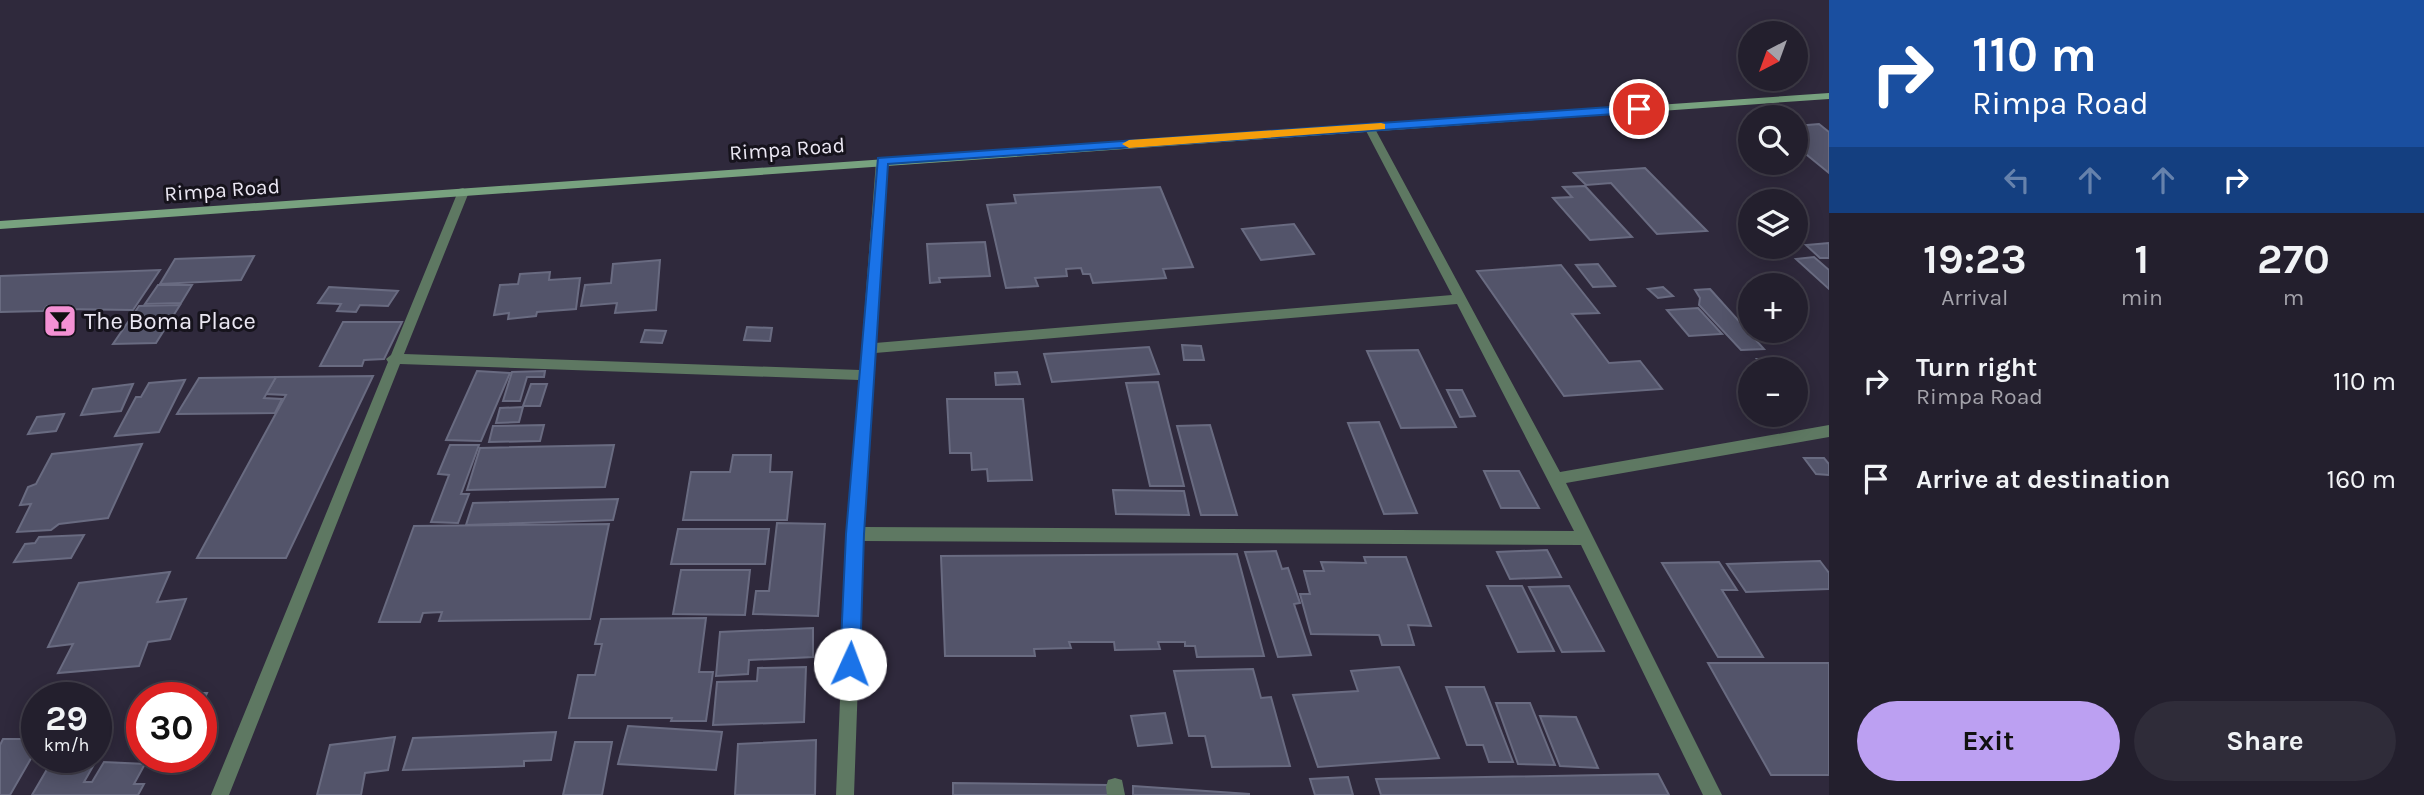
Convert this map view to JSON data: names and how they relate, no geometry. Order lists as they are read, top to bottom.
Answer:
{
  "streets": {
    "street": ["Rimpa Road"]
  },
  "places": {
    "bar": ["The Boma Place"]
  },
  "north": "bottom left",
  "page": {
    "turn": ["110 m", "Rimpa Road"],
    "map_buttons": ["+", "−"],
    "eta": [
      "19:23",
      "Arrival",
      "1",
      "min",
      "270",
      "m"
    ],
    "list": [
      {
        "name": "Turn right",
        "note": "Rimpa Road",
        "value": "110 m"
      },
      {
        "name": "Arrive at destination",
        "value": "160 m"
      }
    ],
    "speed": "29 km/h",
    "limit": "30",
    "buttons": ["Exit", "Share"]
  }
}
